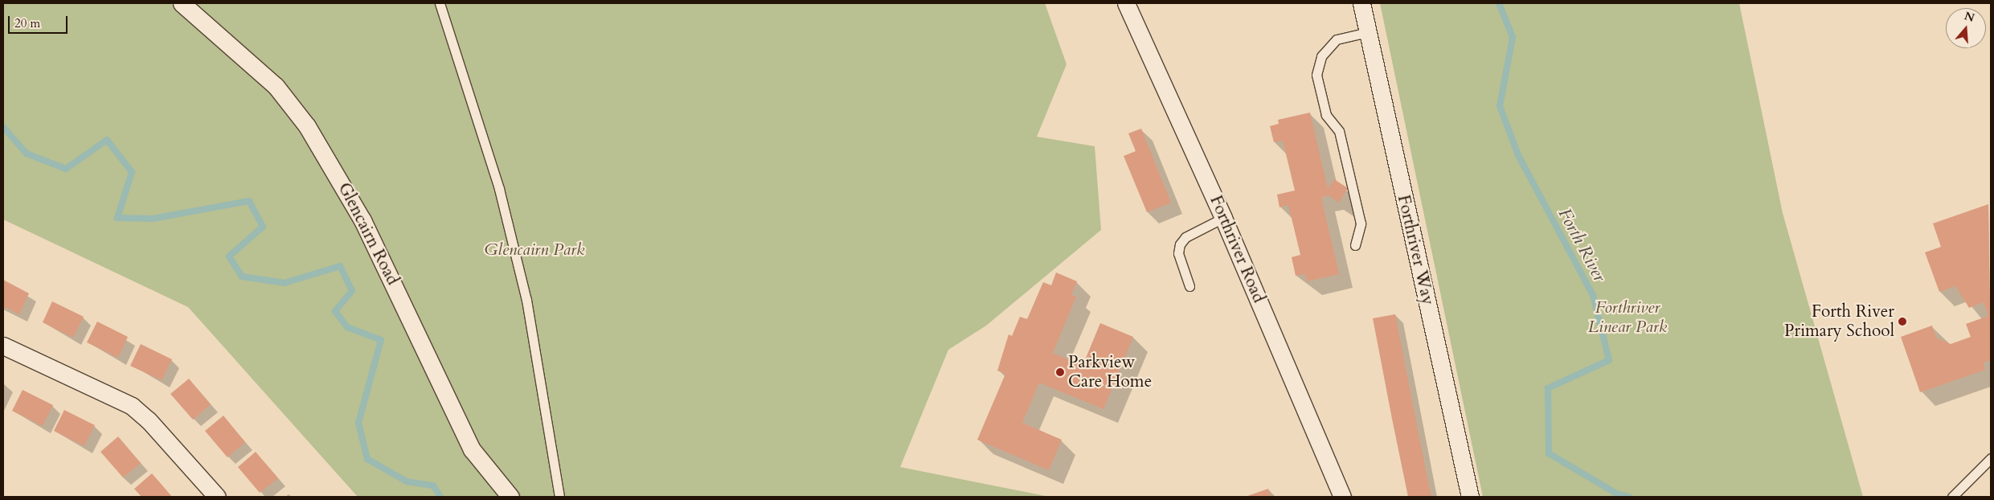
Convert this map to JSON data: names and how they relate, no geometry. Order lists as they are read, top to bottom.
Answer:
{
  "streets": {
    "street": ["Glencairn Road", "Forthriver Road", "Forthriver Way"]
  },
  "water": ["Forth River"],
  "parks": ["Glencairn Park", "Forthriver Linear Park"],
  "places": ["Forth River Primary School", "Parkview Care Home"],
  "scale_bar": "20 m",
  "north": "top"
}
